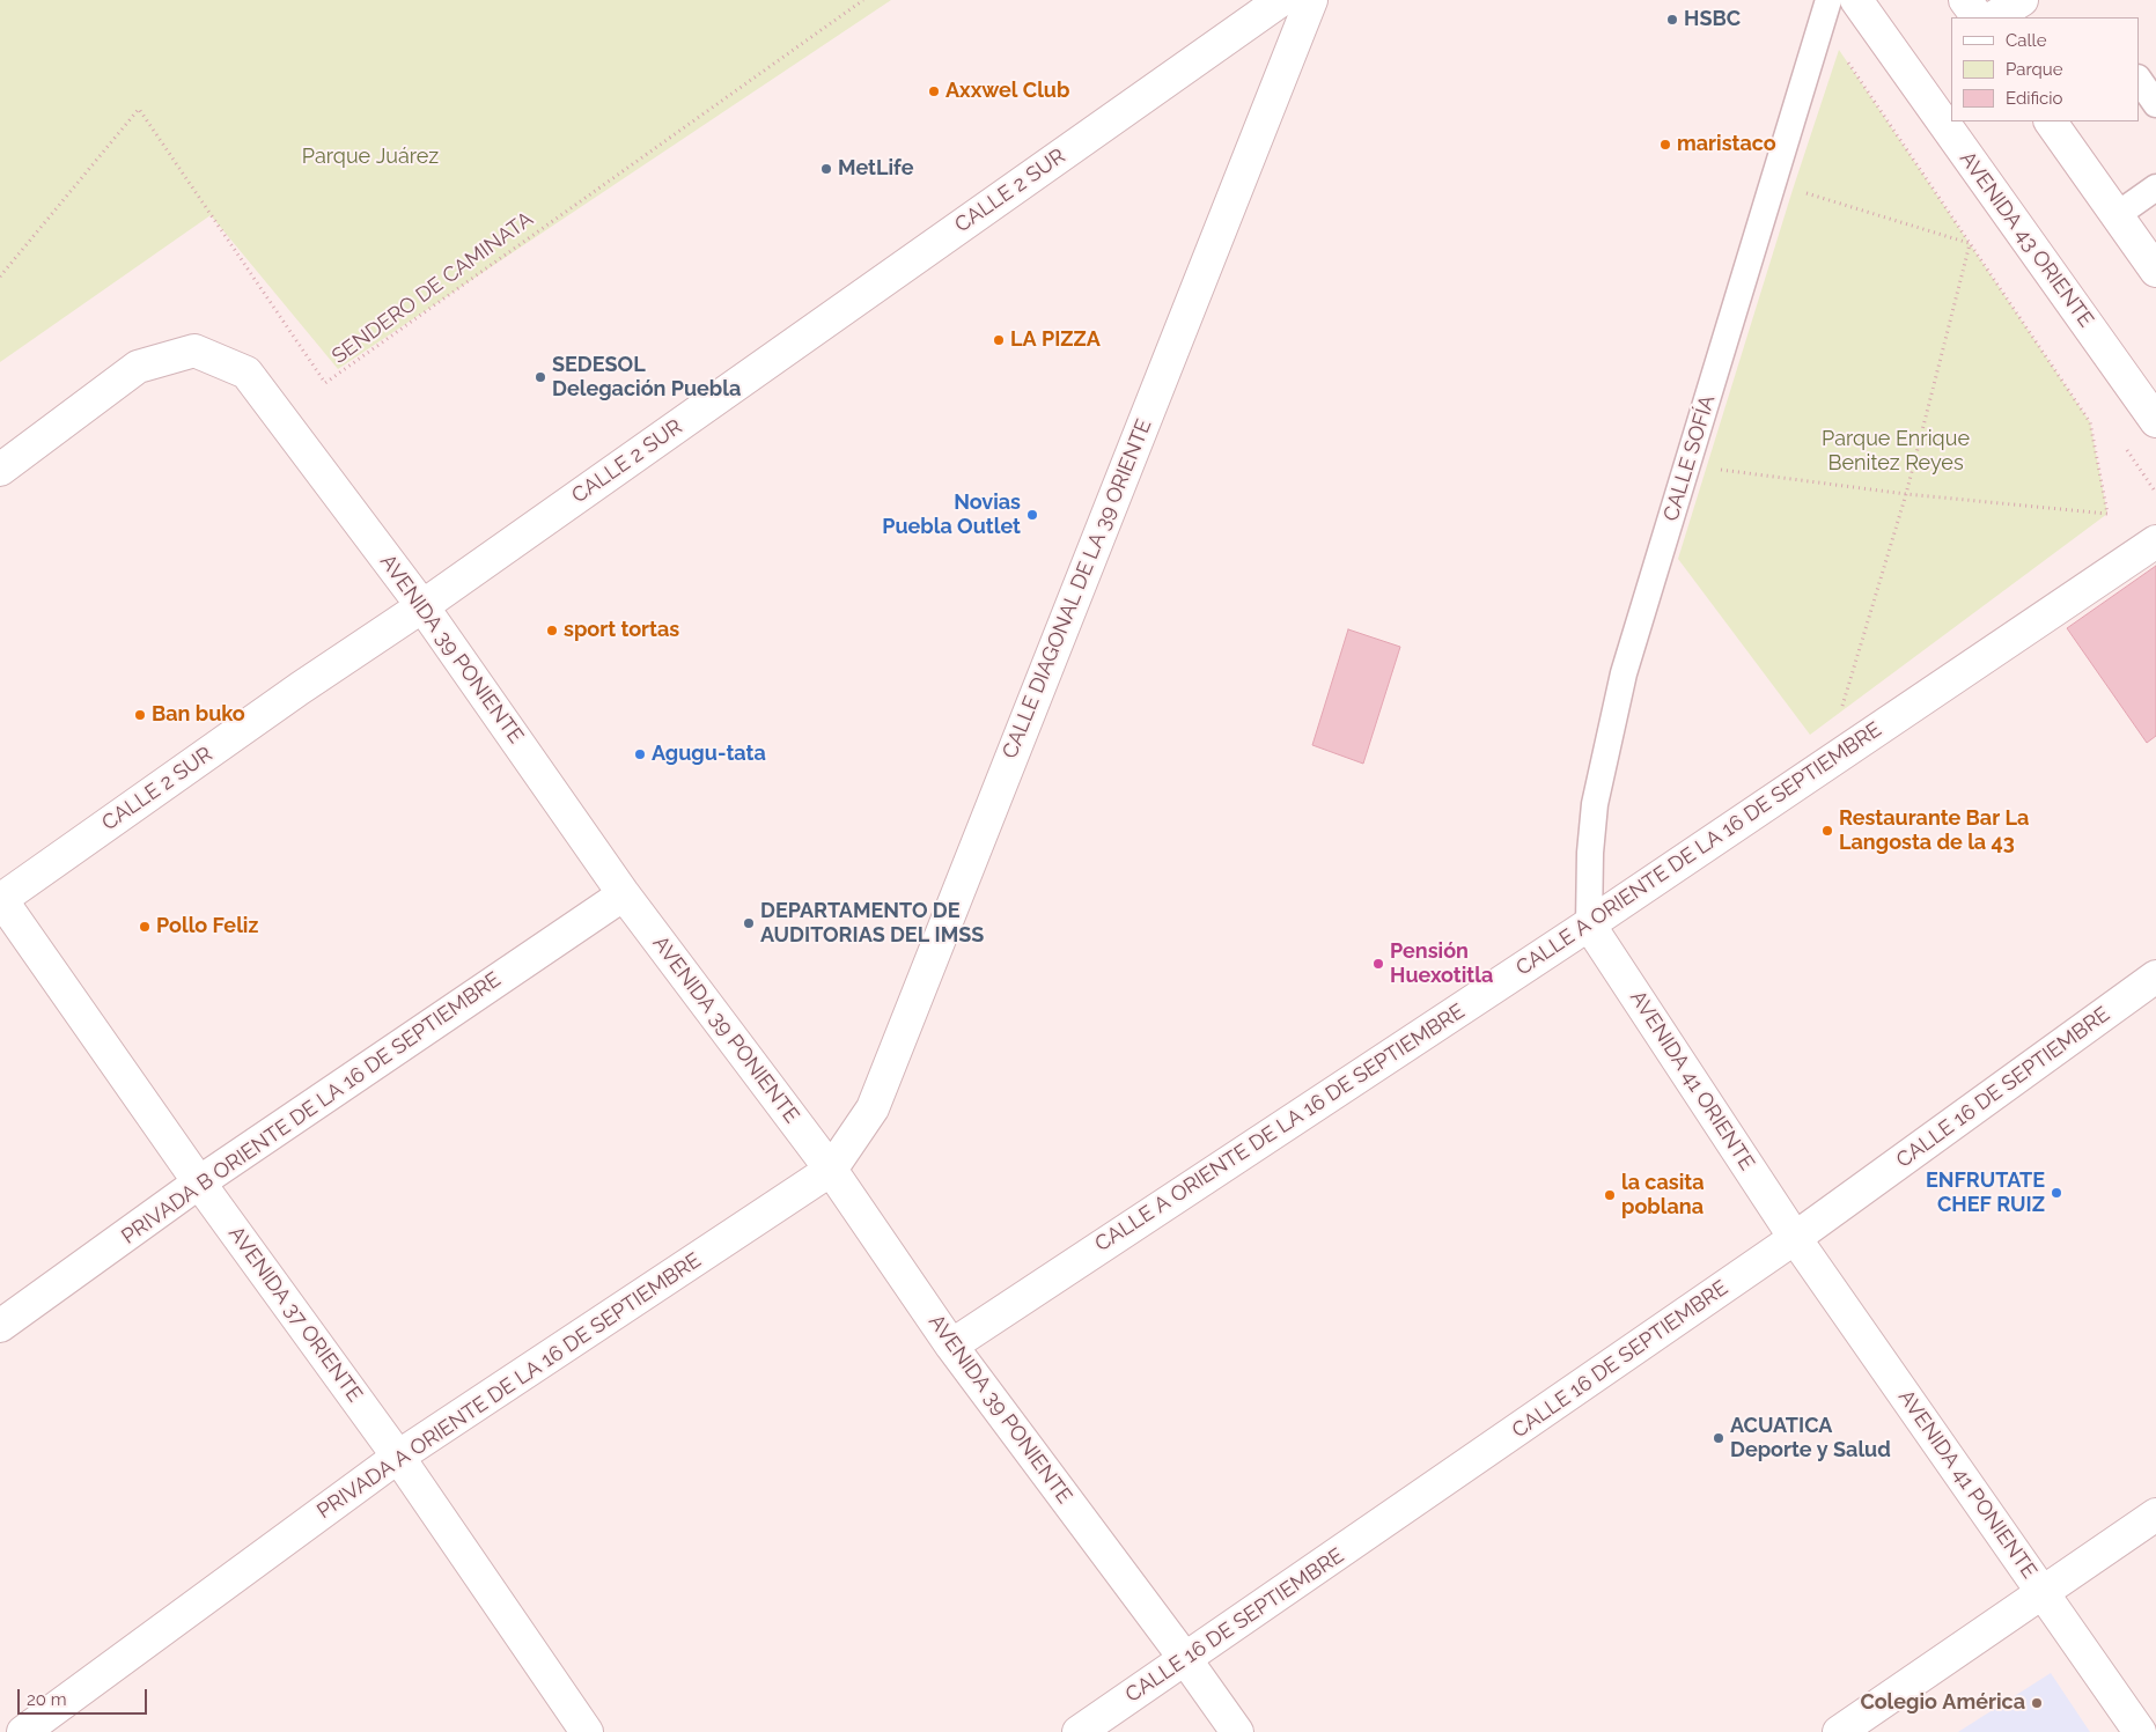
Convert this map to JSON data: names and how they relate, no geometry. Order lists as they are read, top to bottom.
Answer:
{
  "streets": {
    "street": [
      "CALLE 2 SUR",
      "AVENIDA 43 ORIENTE",
      "CALLE DIAGONAL DE LA 39 ORIENTE",
      "AVENIDA 39 PONIENTE",
      "CALLE A ORIENTE DE LA 16 DE SEPTIEMBRE",
      "AVENIDA 41 ORIENTE",
      "CALLE 16 DE SEPTIEMBRE",
      "PRIVADA B ORIENTE DE LA 16 DE SEPTIEMBRE",
      "AVENIDA 37 ORIENTE",
      "PRIVADA A ORIENTE DE LA 16 DE SEPTIEMBRE",
      "AVENIDA 41 PONIENTE"
    ],
    "lane": ["CALLE SOFÍA"],
    "path": ["SENDERO DE CAMINATA"]
  },
  "crossings": [
    ["CALLE 2 SUR", "AVENIDA 39 PONIENTE"],
    ["CALLE 2 SUR", "AVENIDA 37 ORIENTE"],
    ["CALLE SOFÍA", "CALLE A ORIENTE DE LA 16 DE SEPTIEMBRE"],
    ["CALLE SOFÍA", "AVENIDA 41 ORIENTE"],
    ["CALLE DIAGONAL DE LA 39 ORIENTE", "AVENIDA 39 PONIENTE"],
    ["CALLE DIAGONAL DE LA 39 ORIENTE", "PRIVADA A ORIENTE DE LA 16 DE SEPTIEMBRE"],
    ["AVENIDA 39 PONIENTE", "CALLE A ORIENTE DE LA 16 DE SEPTIEMBRE"],
    ["AVENIDA 39 PONIENTE", "CALLE 16 DE SEPTIEMBRE"],
    ["AVENIDA 39 PONIENTE", "PRIVADA B ORIENTE DE LA 16 DE SEPTIEMBRE"],
    ["AVENIDA 39 PONIENTE", "PRIVADA A ORIENTE DE LA 16 DE SEPTIEMBRE"],
    ["CALLE A ORIENTE DE LA 16 DE SEPTIEMBRE", "AVENIDA 41 ORIENTE"],
    ["AVENIDA 41 ORIENTE", "CALLE 16 DE SEPTIEMBRE"],
    ["AVENIDA 41 ORIENTE", "AVENIDA 41 PONIENTE"],
    ["CALLE 16 DE SEPTIEMBRE", "AVENIDA 41 PONIENTE"],
    ["PRIVADA B ORIENTE DE LA 16 DE SEPTIEMBRE", "AVENIDA 37 ORIENTE"],
    ["AVENIDA 37 ORIENTE", "PRIVADA A ORIENTE DE LA 16 DE SEPTIEMBRE"]
  ],
  "parks": ["Parque Juárez", "Parque Enrique Benitez Reyes"],
  "places": [
    "HSBC",
    "Axxwel Club",
    "maristaco",
    "MetLife",
    "LA PIZZA",
    "SEDESOL Delegación Puebla",
    "Novias Puebla Outlet",
    "sport tortas",
    "Ban buko",
    "Agugu-tata",
    "Restaurante Bar La Langosta de la 43",
    "DEPARTAMENTO DE AUDITORIAS DEL IMSS",
    "Pollo Feliz",
    "Pensión Huexotitla",
    "ENFRUTATE CHEF RUIZ",
    "la casita poblana",
    "ACUATICA Deporte y Salud",
    "Colegio América"
  ],
  "legend": ["Calle", "Parque", "Edificio"],
  "scale_bar": "20 m"
}
